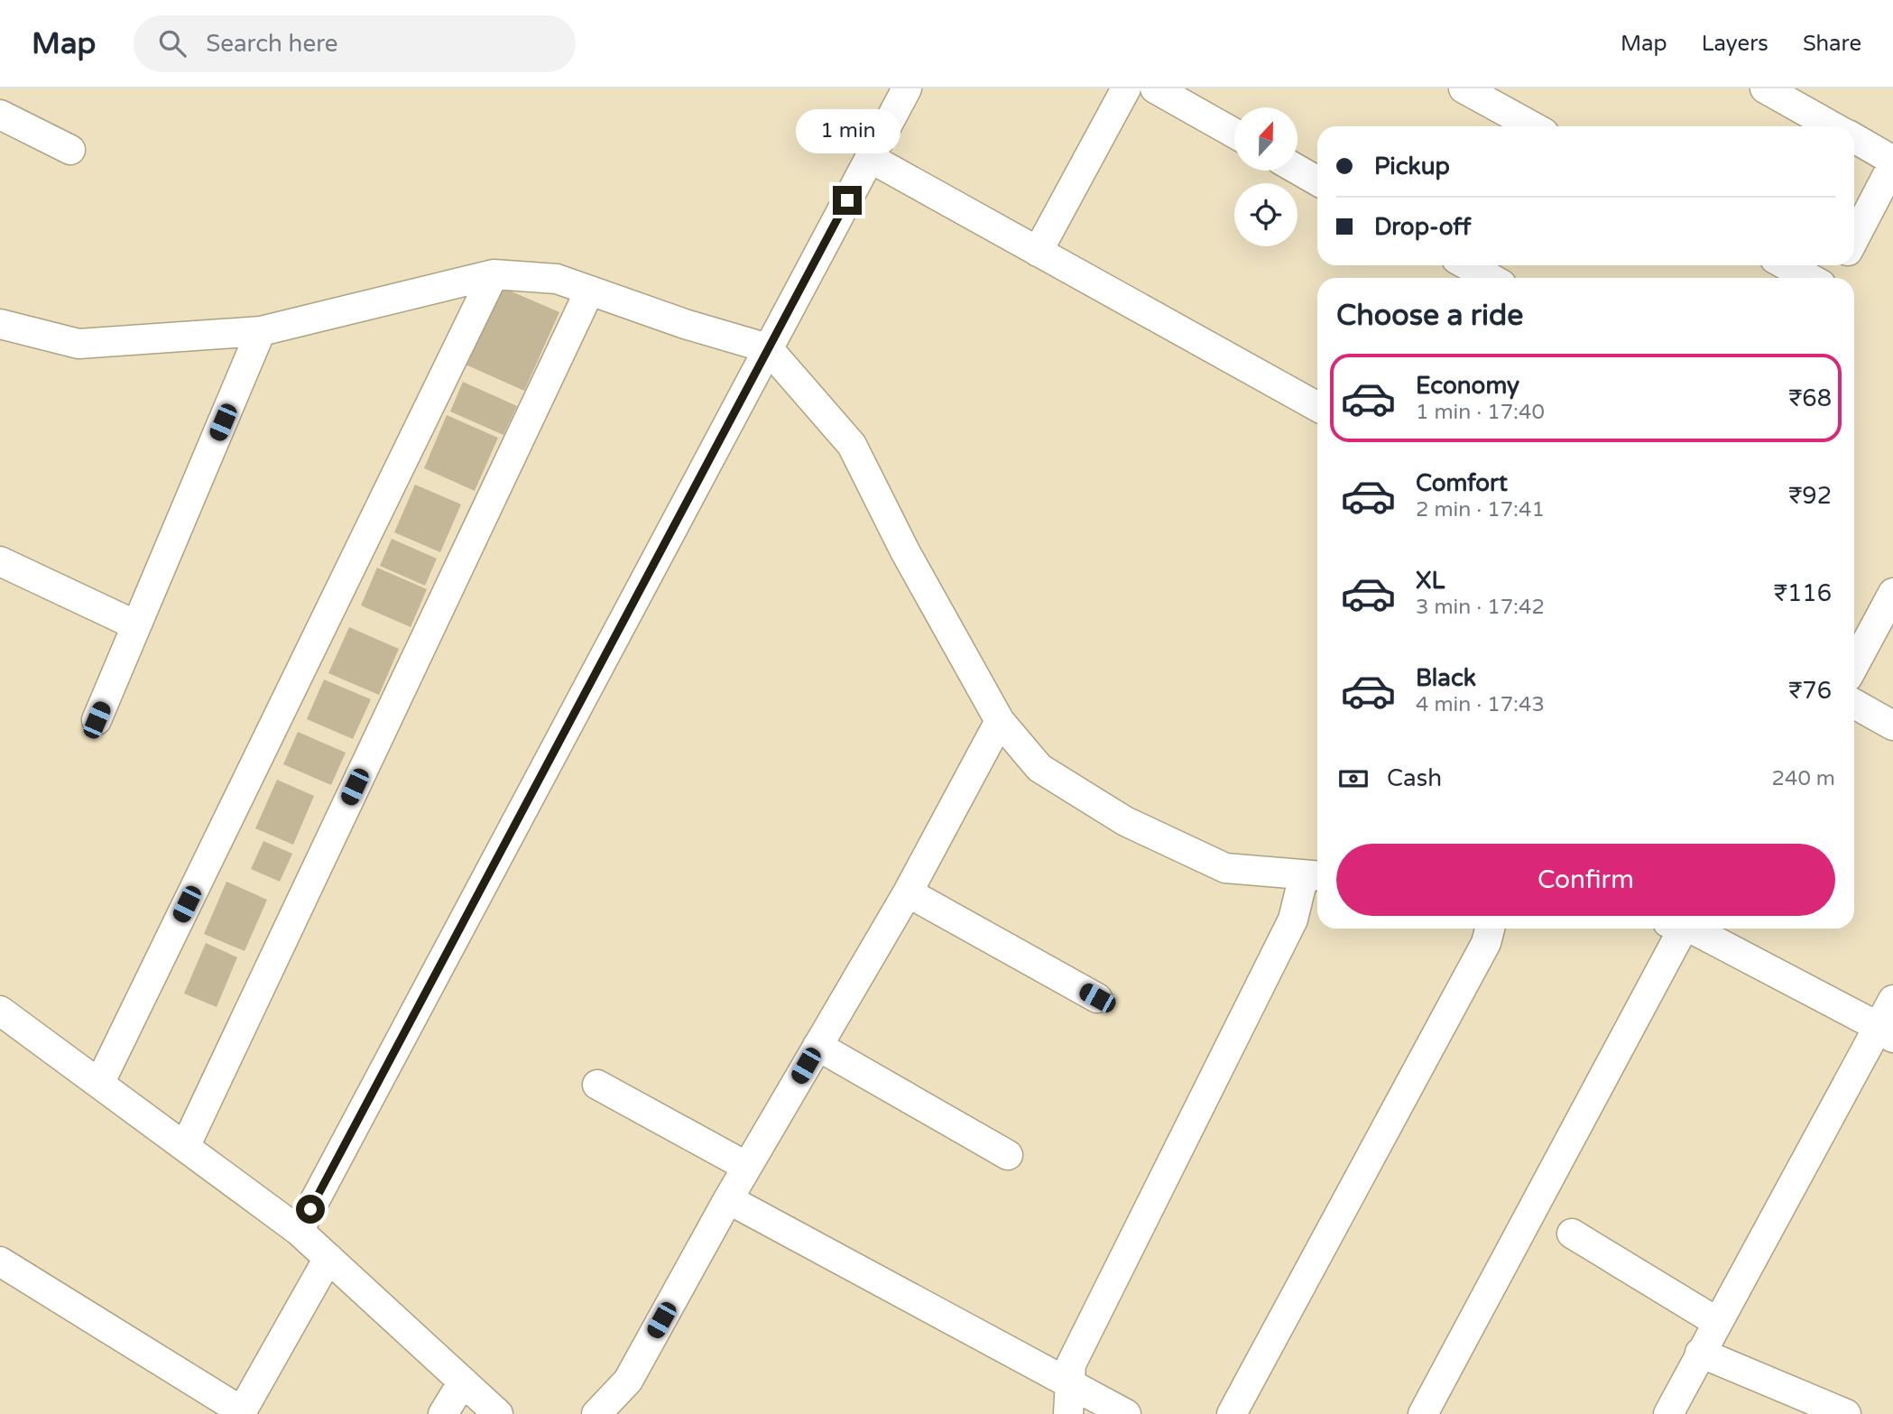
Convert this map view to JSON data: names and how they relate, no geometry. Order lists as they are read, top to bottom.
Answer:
{
  "north": "top",
  "page": {
    "header": "Map",
    "search": "Search here",
    "nav": ["Map", "Layers", "Share"],
    "bubble": "1 min",
    "banner": ["Pickup", "Drop-off"],
    "heading": "Choose a ride",
    "list": [
      {
        "name": "Economy",
        "note": "1 min · 17:40",
        "value": "₹68"
      },
      {
        "name": "Comfort",
        "note": "2 min · 17:41",
        "value": "₹92"
      },
      {
        "name": "XL",
        "note": "3 min · 17:42",
        "value": "₹116"
      },
      {
        "name": "Black",
        "note": "4 min · 17:43",
        "value": "₹76"
      }
    ],
    "pay": ["Cash", "240 m"],
    "buttons": "Confirm"
  }
}
